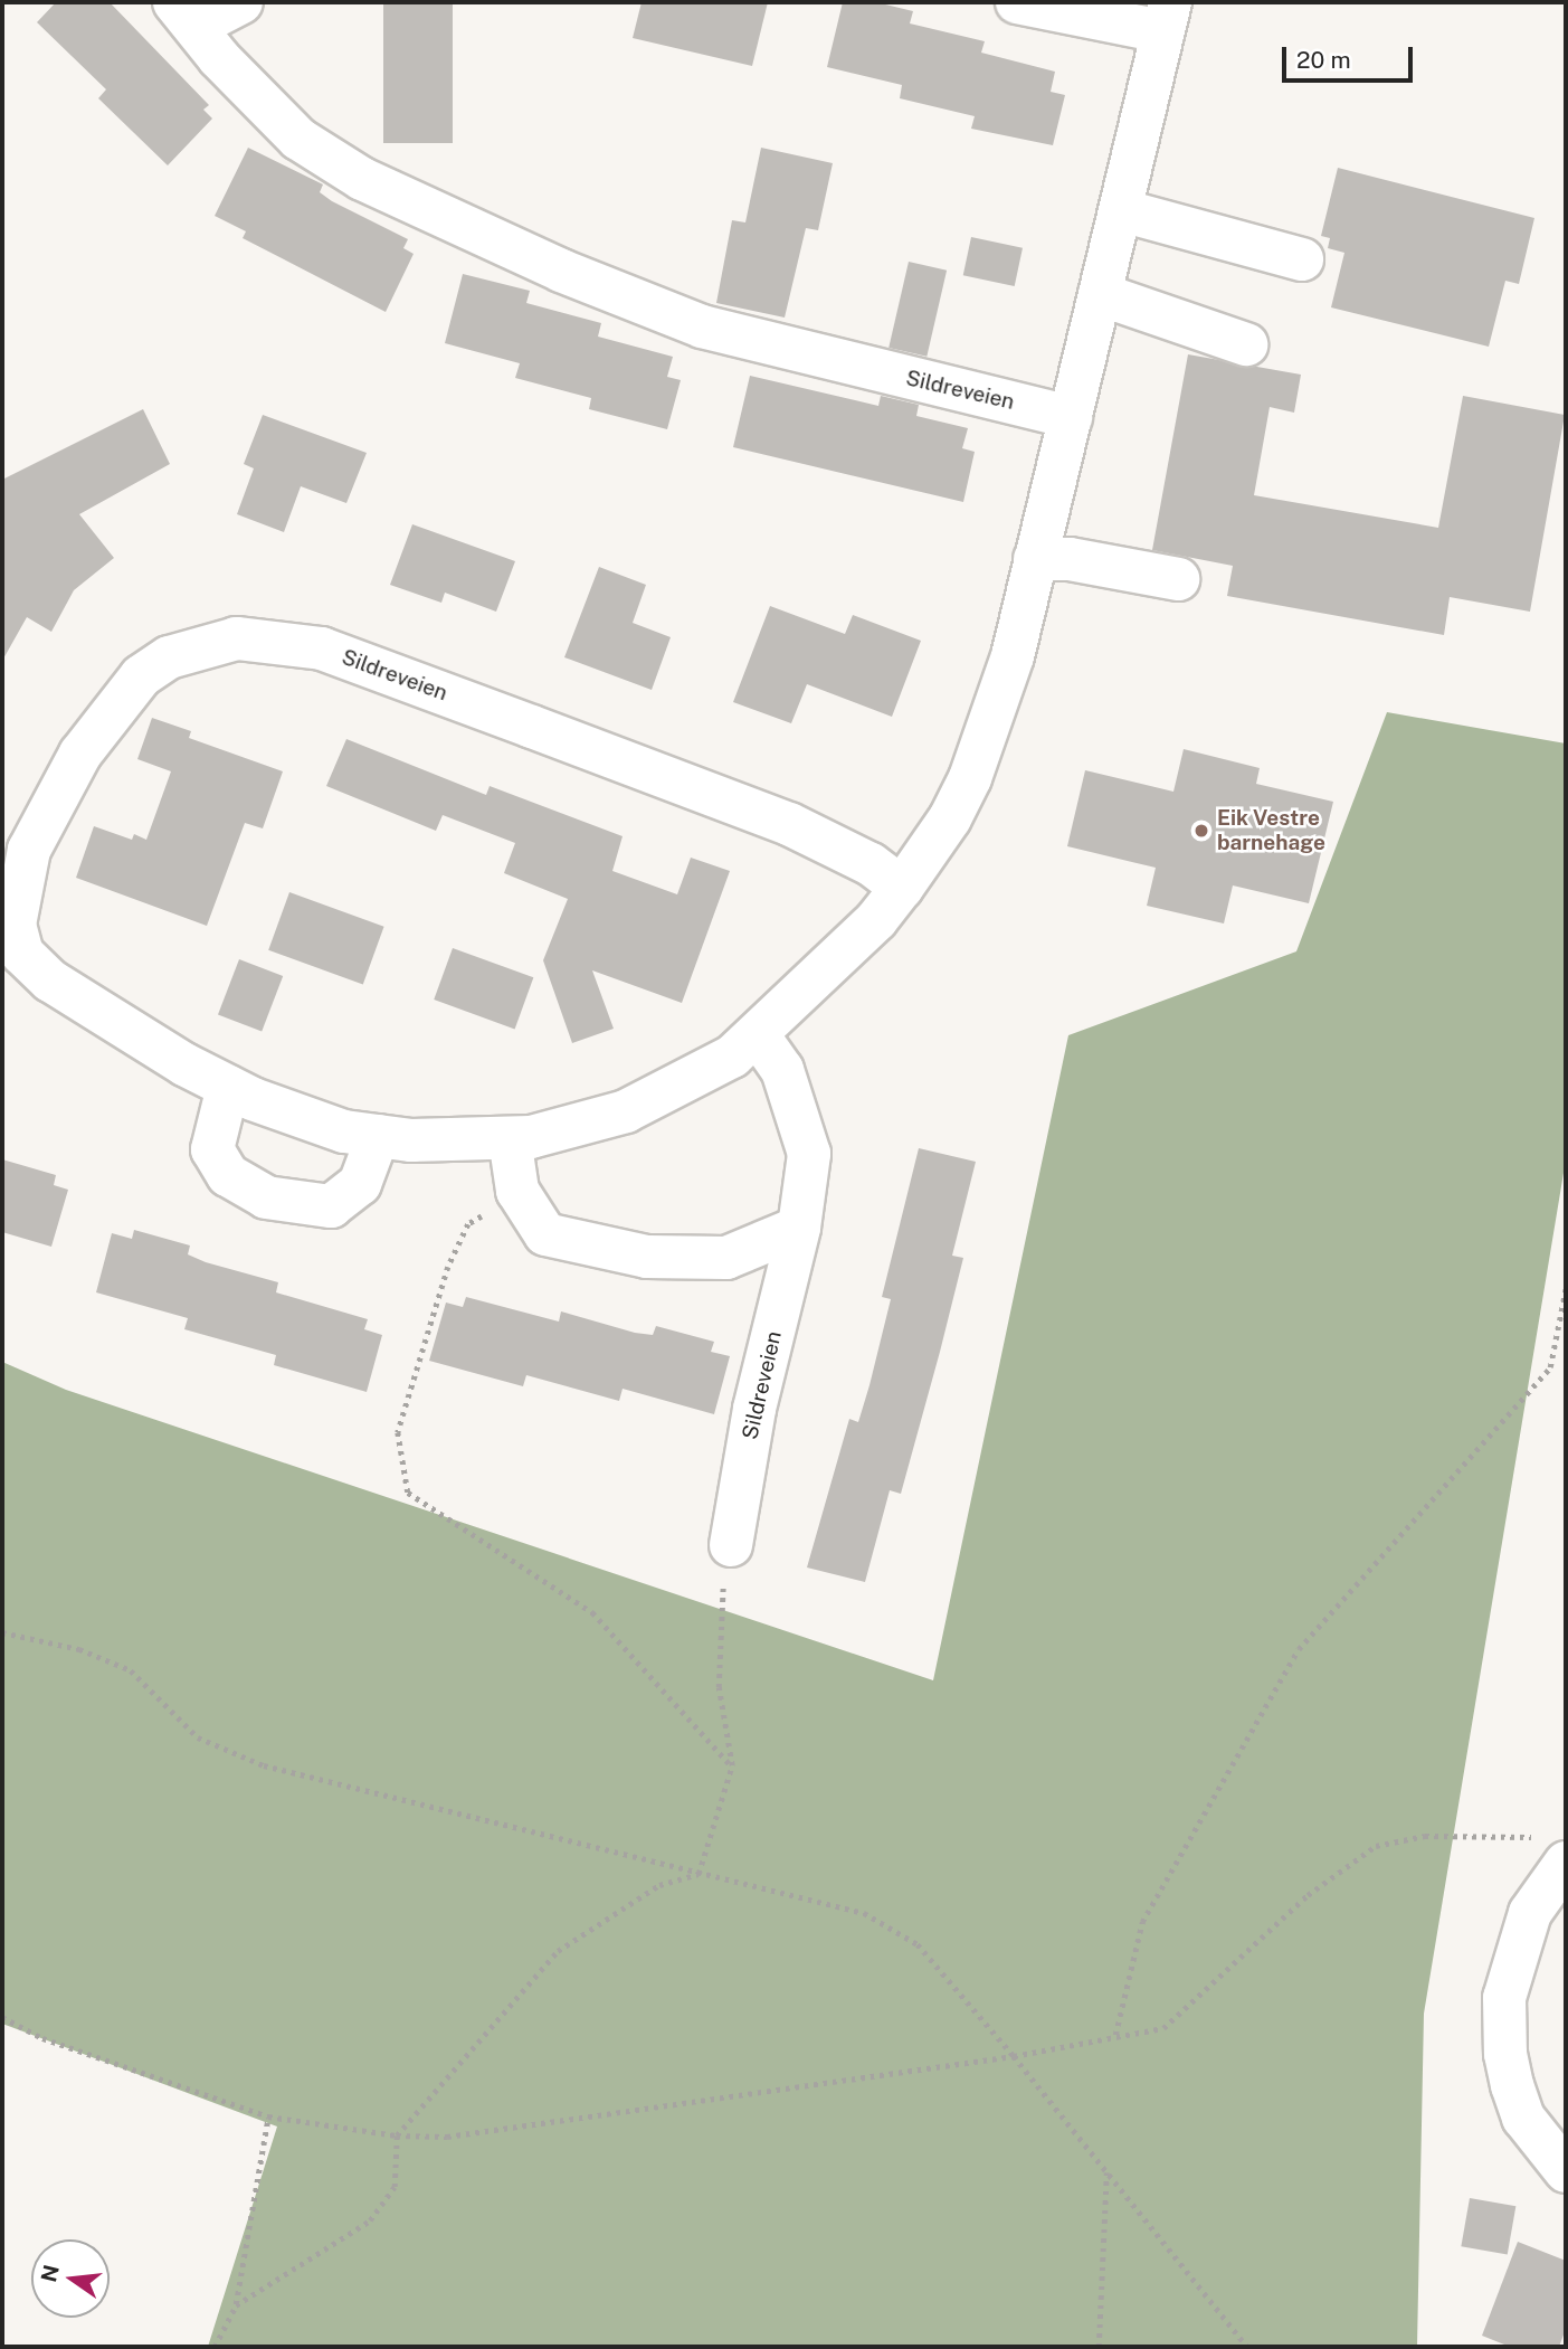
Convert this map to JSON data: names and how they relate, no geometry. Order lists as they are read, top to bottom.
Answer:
{
  "streets": {
    "street": ["Sildreveien"]
  },
  "places": ["Eik Vestre barnehage"],
  "scale_bar": "20 m",
  "north": "left"
}
